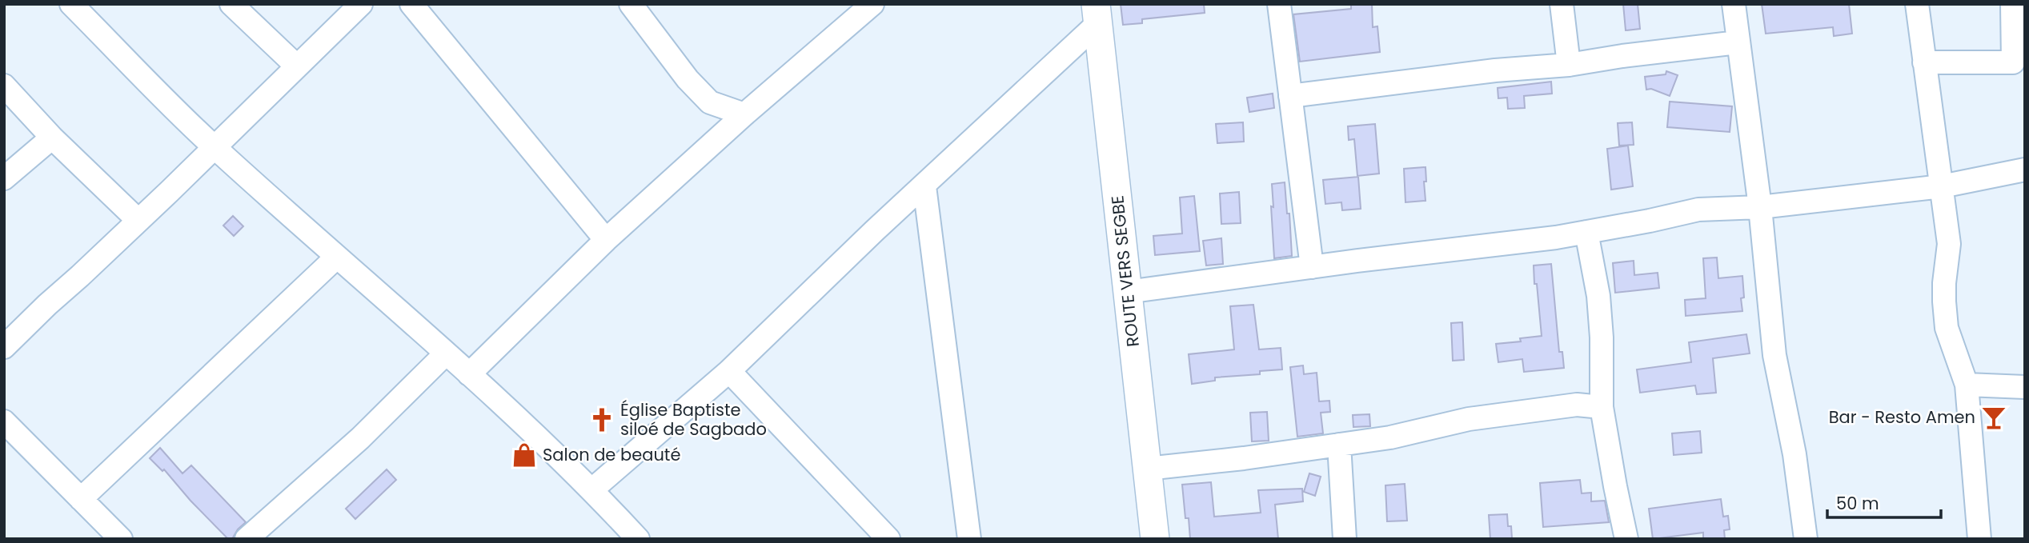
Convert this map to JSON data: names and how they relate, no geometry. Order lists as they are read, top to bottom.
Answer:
{
  "streets": {
    "main road": ["ROUTE VERS SEGBE"]
  },
  "places": {
    "bar": ["Bar - Resto Amen"],
    "church": ["Église Baptiste siloé de Sagbado"],
    "shop": ["Salon de beauté"]
  },
  "scale_bar": "50 m"
}
